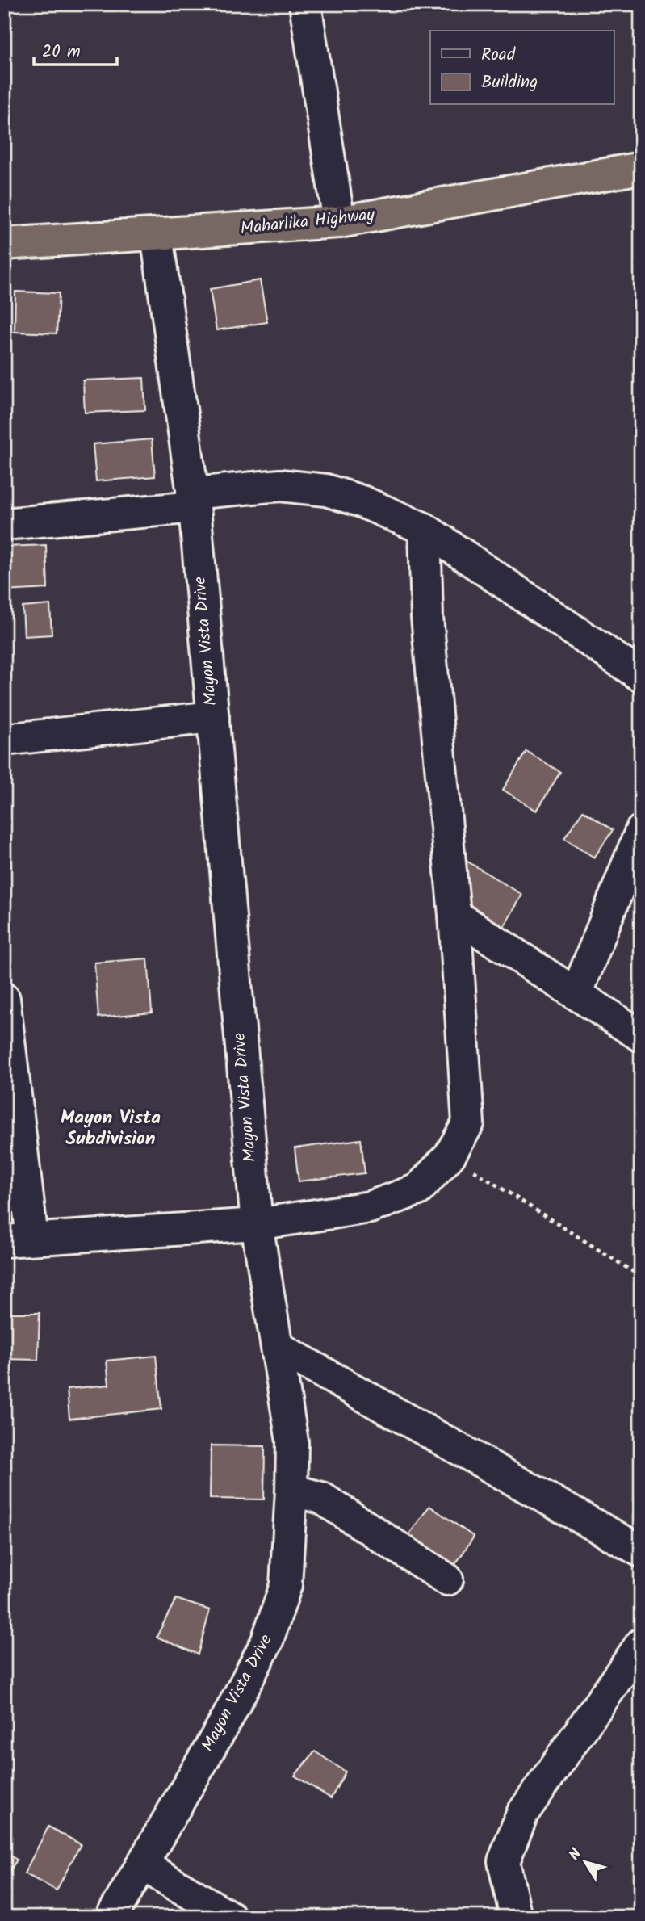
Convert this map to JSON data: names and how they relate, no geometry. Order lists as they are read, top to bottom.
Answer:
{
  "streets": {
    "highway": ["Maharlika Highway"],
    "street": ["Mayon Vista Drive"]
  },
  "crossings": [
    ["Maharlika Highway", "Mayon Vista Drive"]
  ],
  "districts": ["Mayon Vista Subdivision"],
  "legend": ["Road", "Building"],
  "scale_bar": "20 m",
  "north": "top left"
}
